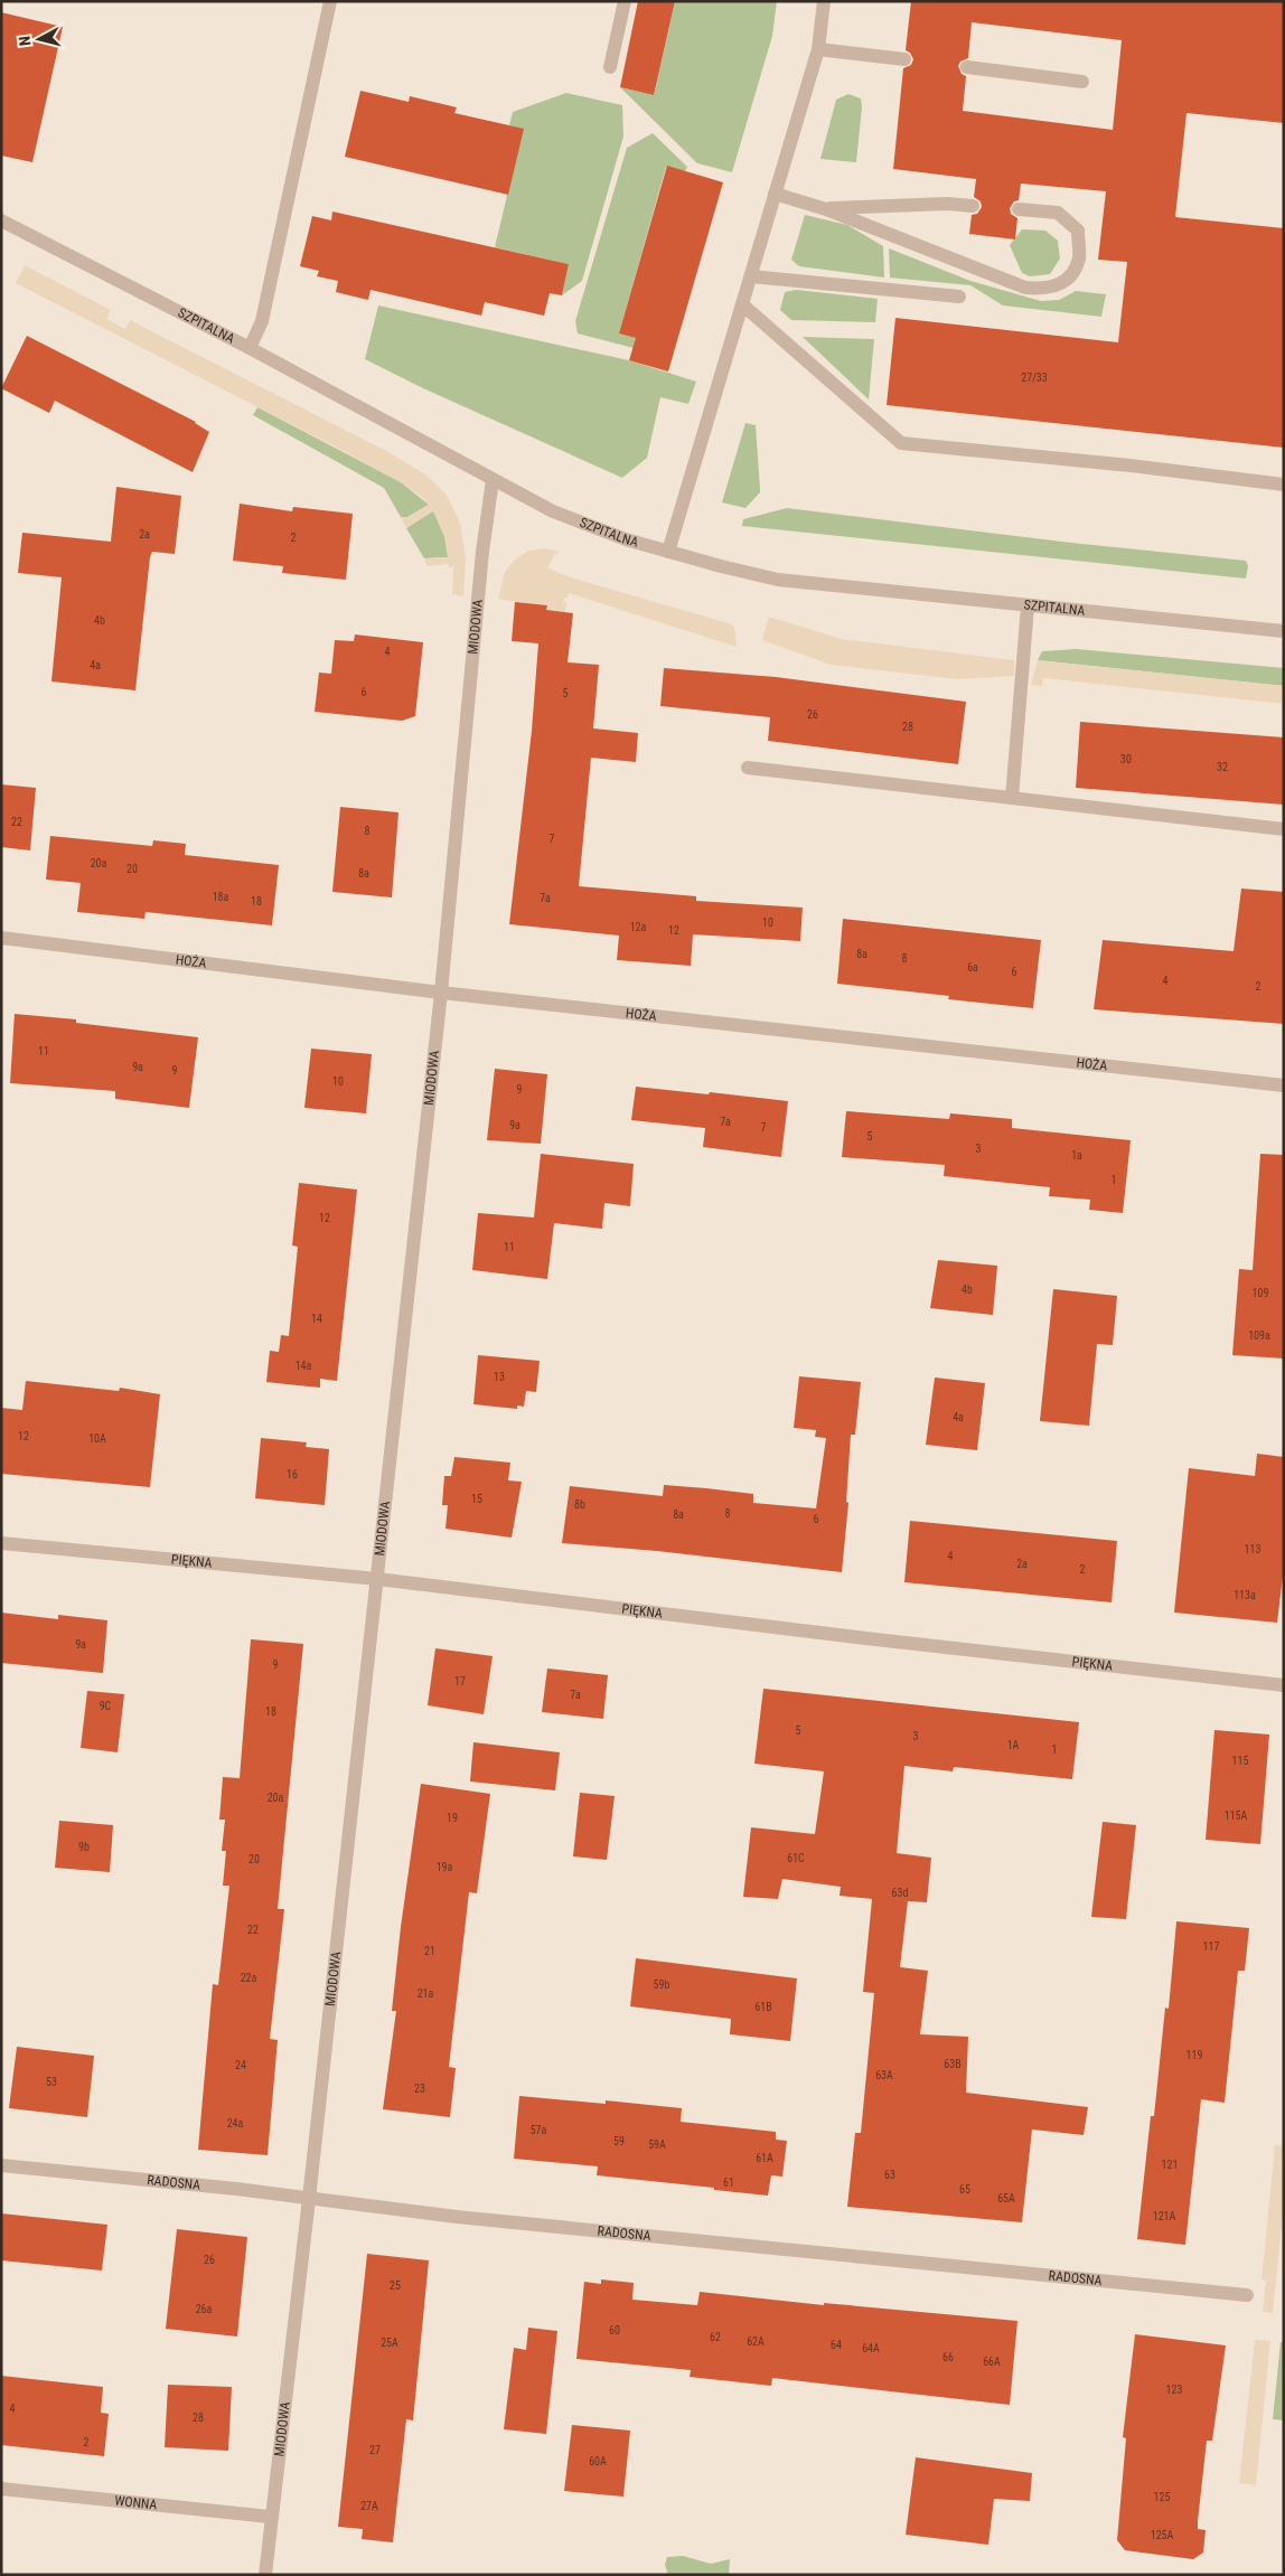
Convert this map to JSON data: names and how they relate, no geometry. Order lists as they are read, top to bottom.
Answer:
{
  "streets": {
    "street": [
      "SZPITALNA",
      "MIODOWA",
      "HOŻA",
      "PIĘKNA",
      "RADOSNA",
      "WONNA"
    ]
  },
  "crossings": [
    ["SZPITALNA", "MIODOWA"],
    ["MIODOWA", "HOŻA"],
    ["MIODOWA", "PIĘKNA"],
    ["MIODOWA", "RADOSNA"],
    ["MIODOWA", "WONNA"]
  ],
  "house_numbers": [
    "27/33",
    "2a",
    "2",
    "4b",
    "4",
    "4a",
    "6",
    "5",
    "26",
    "28",
    "30",
    "32",
    "22",
    "8",
    "7",
    "20a",
    "20",
    "8a",
    "18a",
    "7a",
    "18",
    "10",
    "12a",
    "12",
    "8a",
    "8",
    "6a",
    "6",
    "4",
    "2",
    "11",
    "9a",
    "9",
    "10",
    "9",
    "7a",
    "9a",
    "7",
    "5",
    "3",
    "1a",
    "1",
    "12",
    "11",
    "4b",
    "109",
    "14",
    "109a",
    "14a",
    "13",
    "4a",
    "12",
    "10A",
    "16",
    "15",
    "8b",
    "8",
    "8a",
    "6",
    "113",
    "4",
    "2a",
    "2",
    "113a",
    "9a",
    "9",
    "17",
    "7a",
    "9C",
    "18",
    "5",
    "3",
    "1A",
    "1",
    "115",
    "20a",
    "115A",
    "19",
    "9b",
    "61C",
    "20",
    "19a",
    "63d",
    "22",
    "117",
    "21",
    "22a",
    "59b",
    "21a",
    "61B",
    "119",
    "63B",
    "24",
    "63A",
    "53",
    "23",
    "24a",
    "57a",
    "59",
    "59A",
    "61A",
    "121",
    "63",
    "61",
    "65",
    "65A",
    "121A",
    "26",
    "25",
    "26a",
    "60",
    "62",
    "62A",
    "25A",
    "64",
    "64A",
    "66",
    "66A",
    "123",
    "4",
    "28",
    "2",
    "27",
    "60A",
    "125",
    "27A",
    "125A"
  ],
  "north": "left"
}
